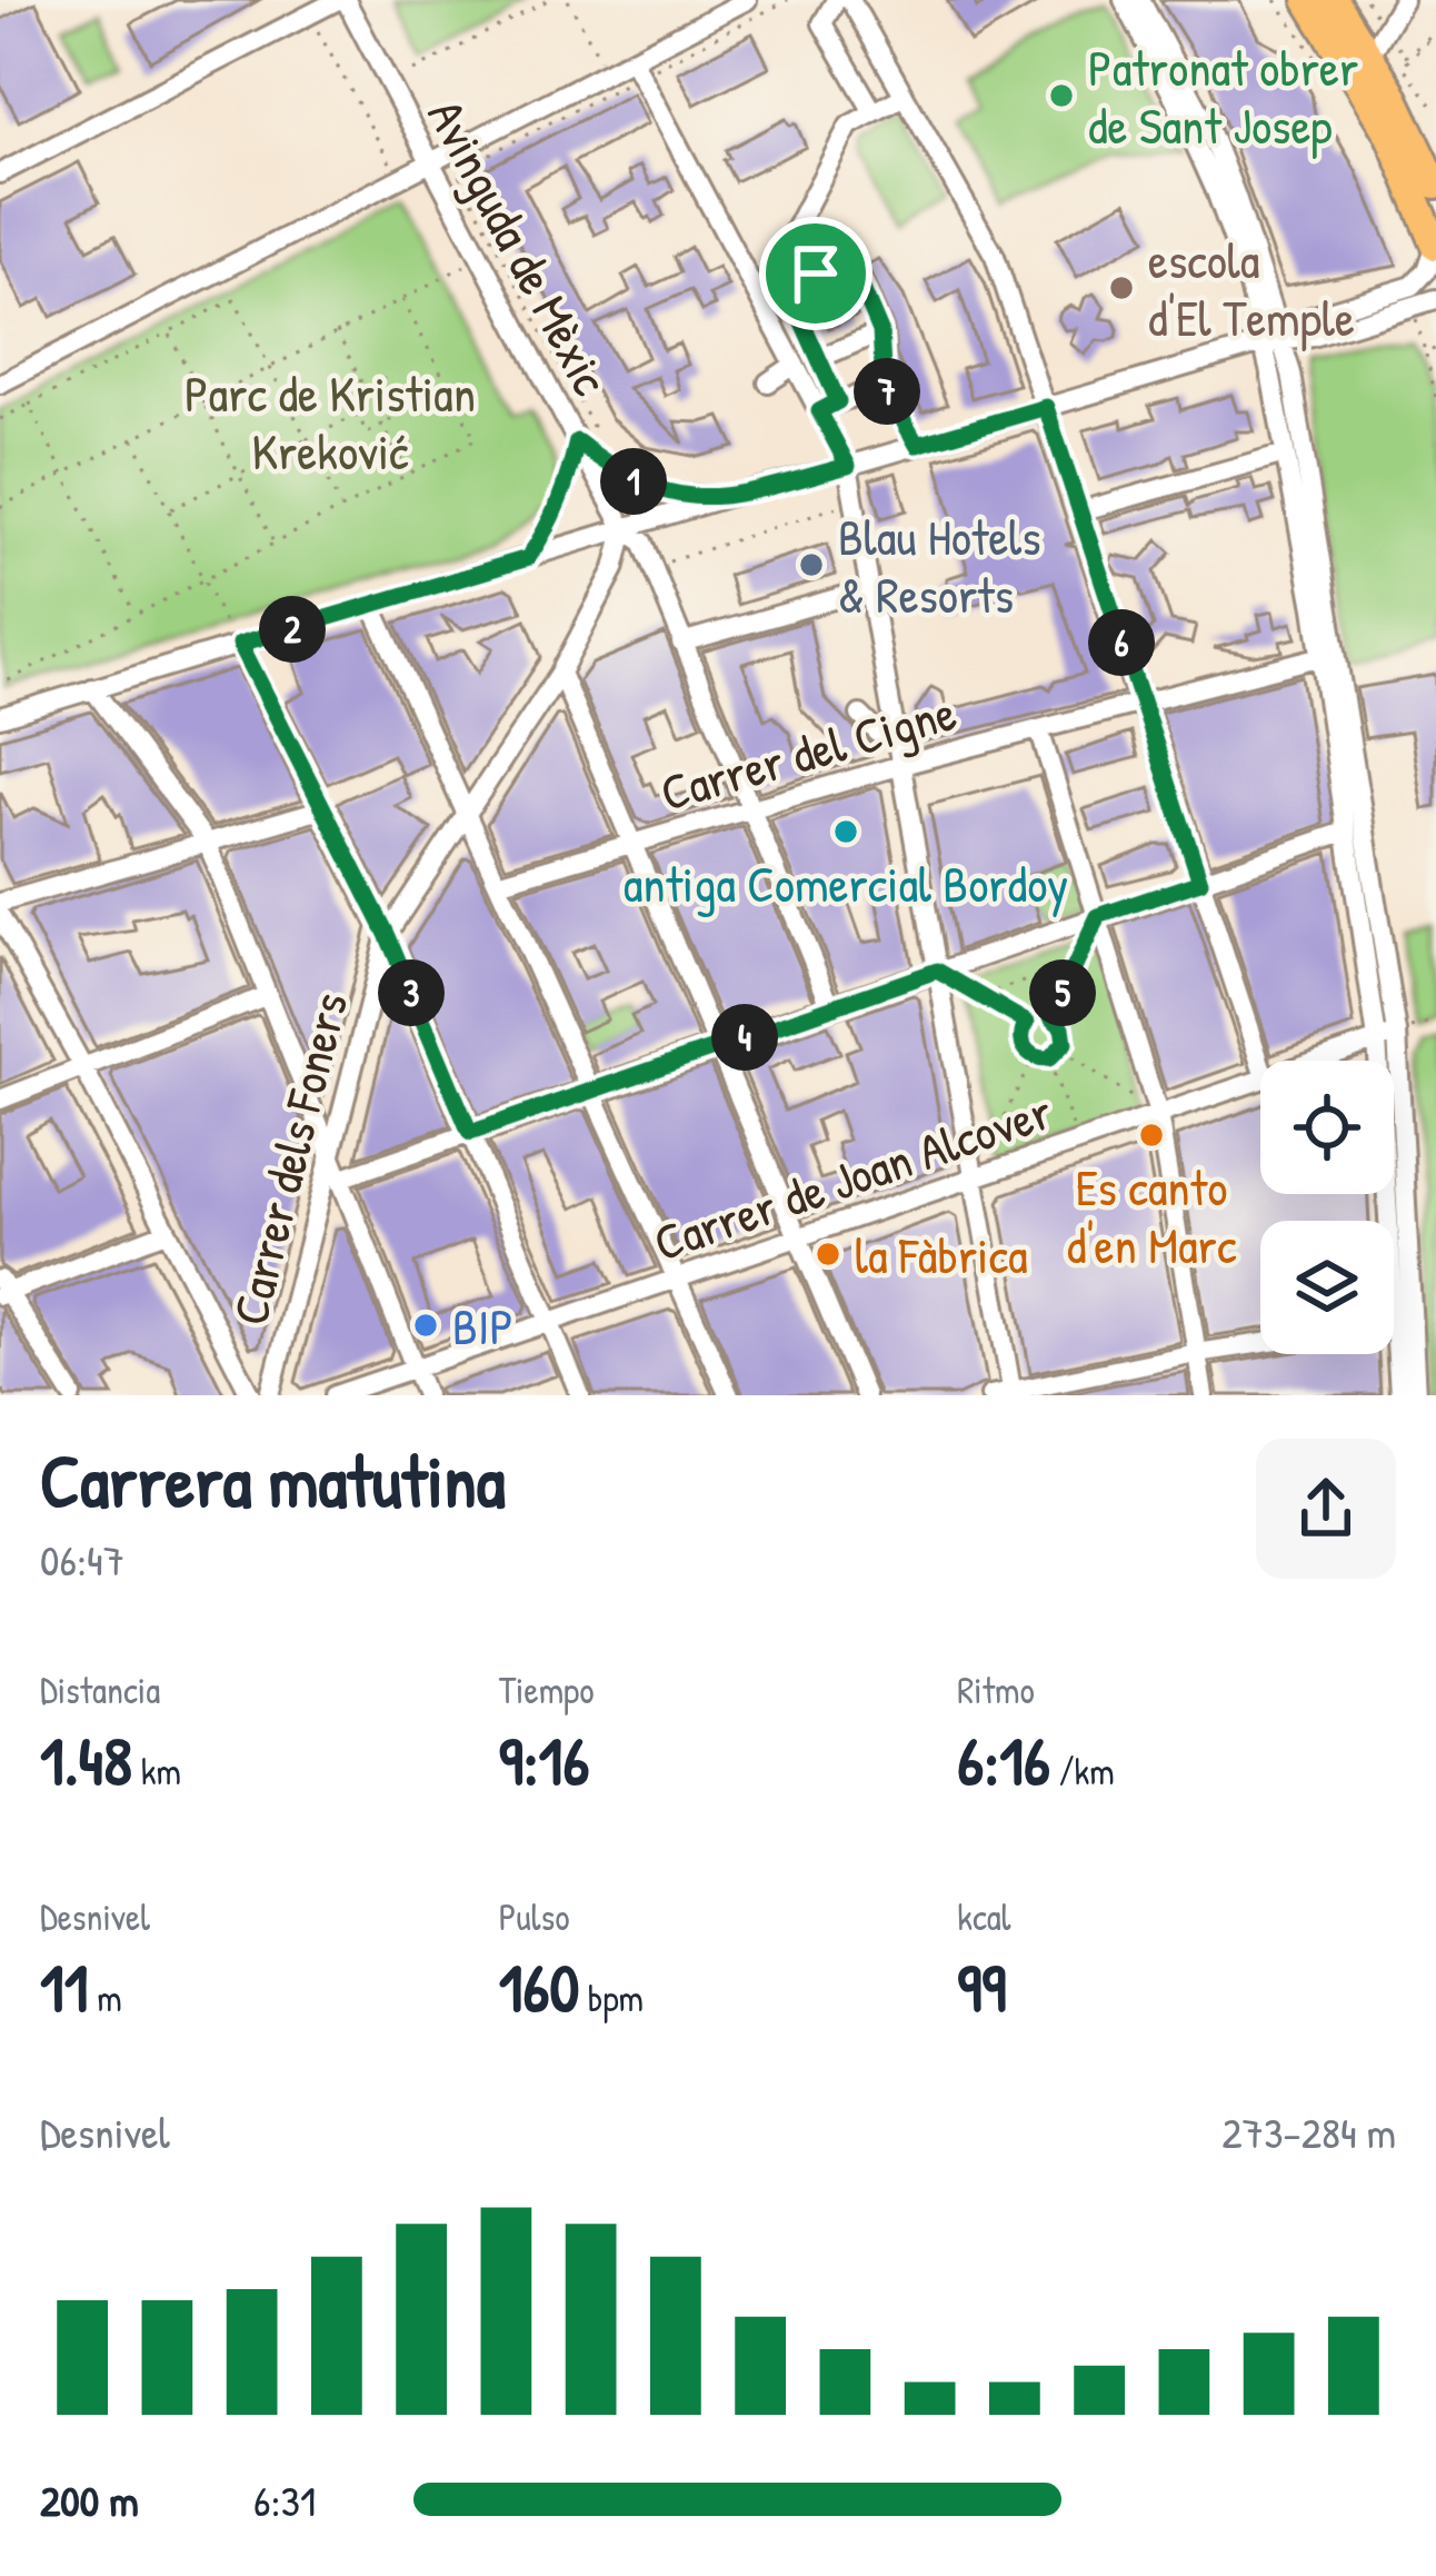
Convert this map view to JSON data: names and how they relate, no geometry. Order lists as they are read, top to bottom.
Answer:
{
  "streets": {
    "street": [
      "Avinguda de Mèxic",
      "Carrer del Cigne",
      "Carrer dels Foners",
      "Carrer de Joan Alcover"
    ]
  },
  "crossings": [
    ["Avinguda de Mèxic", "Carrer del Cigne"],
    ["Avinguda de Mèxic", "Carrer dels Foners"]
  ],
  "parks": ["Parc de Kristian Kreković"],
  "places": [
    "Patronat obrer de Sant Josep",
    "escola d'El Temple",
    "Blau Hotels & Resorts",
    "antiga Comercial Bordoy",
    "Es canto d'en Marc",
    "la Fàbrica",
    "BIP"
  ],
  "page": {
    "pins": [
      "7",
      "1",
      "2",
      "6",
      "3",
      "5",
      "4"
    ],
    "heading": ["Carrera matutina", "06:47"],
    "stats": [
      ["Distancia", "1.48 km"],
      ["Tiempo", "9:16"],
      ["Ritmo", "6:16 /km"],
      ["Desnivel", "11 m"],
      ["Pulso", "160 bpm"],
      ["kcal", "99"]
    ],
    "chart": ["Desnivel", "273–284 m"],
    "list": [
      {
        "name": "200 m",
        "note": "6:31"
      }
    ]
  }
}
